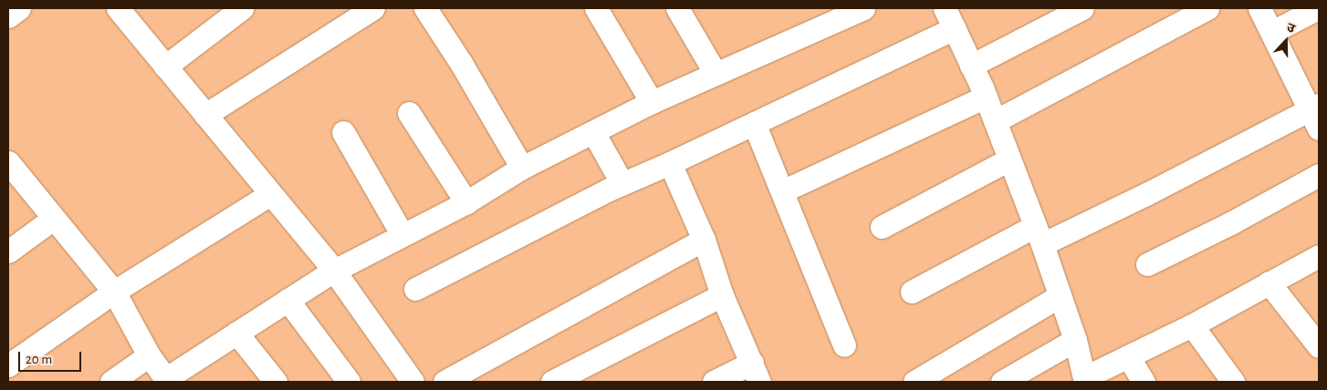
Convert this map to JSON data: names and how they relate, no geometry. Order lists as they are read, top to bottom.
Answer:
{
  "scale_bar": "20 m",
  "north": "top"
}
